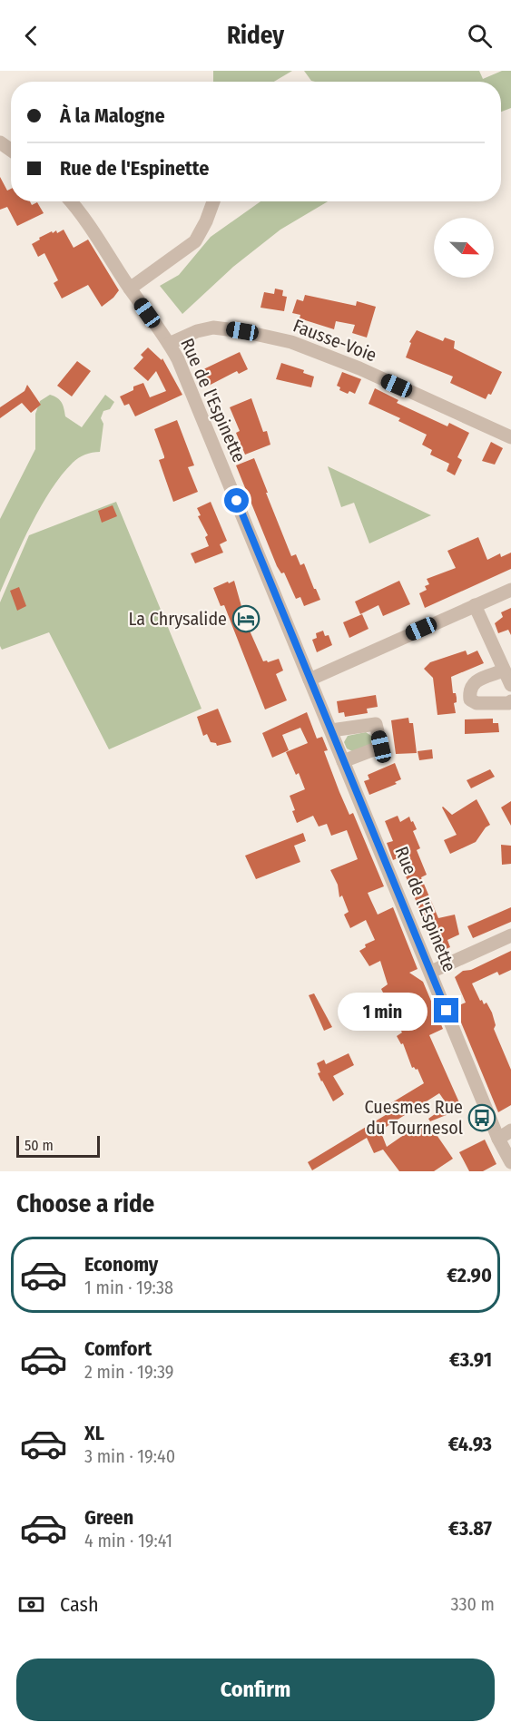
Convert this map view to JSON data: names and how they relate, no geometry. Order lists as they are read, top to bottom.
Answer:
{
  "streets": {
    "street": ["Fausse-Voie", "Rue de l'Espinette"]
  },
  "crossings": [
    ["Fausse-Voie", "Rue de l'Espinette"]
  ],
  "places": {
    "hotel": ["La Chrysalide"],
    "bus stop": ["Cuesmes Rue du Tournesol"]
  },
  "scale_bar": "50 m",
  "north": "bottom right",
  "page": {
    "header": "Ridey",
    "banner": ["À la Malogne", "Rue de l'Espinette"],
    "bubble": "1 min",
    "scale": "50 m",
    "heading": "Choose a ride",
    "list": [
      {
        "name": "Economy",
        "note": "1 min · 19:38",
        "value": "€2.90"
      },
      {
        "name": "Comfort",
        "note": "2 min · 19:39",
        "value": "€3.91"
      },
      {
        "name": "XL",
        "note": "3 min · 19:40",
        "value": "€4.93"
      },
      {
        "name": "Green",
        "note": "4 min · 19:41",
        "value": "€3.87"
      }
    ],
    "pay": ["Cash", "330 m"],
    "buttons": "Confirm"
  }
}
